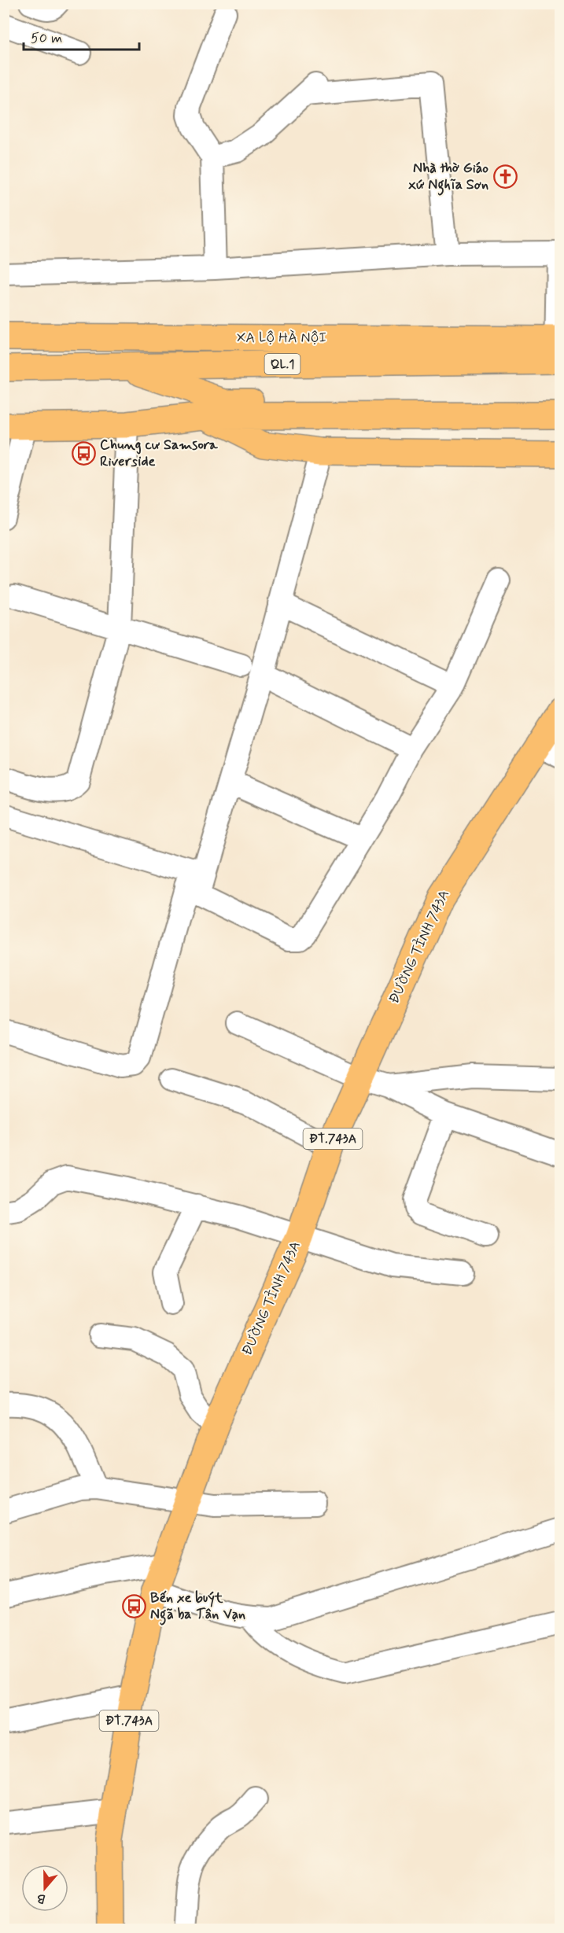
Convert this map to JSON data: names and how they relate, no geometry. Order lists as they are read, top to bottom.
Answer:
{
  "streets": {
    "main road": [
      "XA LỘ HÀ NỘI",
      "QL.1",
      "ĐƯỜNG TỈNH 743A",
      "ĐT.743A"
    ]
  },
  "crossings": [
    ["XA LỘ HÀ NỘI", "QL.1"]
  ],
  "places": {
    "church": ["Nhà thờ Giáo xứ Nghĩa Sơn"],
    "bus stop": ["Chung cư Samsora Riverside", "Bến xe buýt Ngã ba Tân Vạn"]
  },
  "scale_bar": "50 m",
  "north": "bottom"
}
